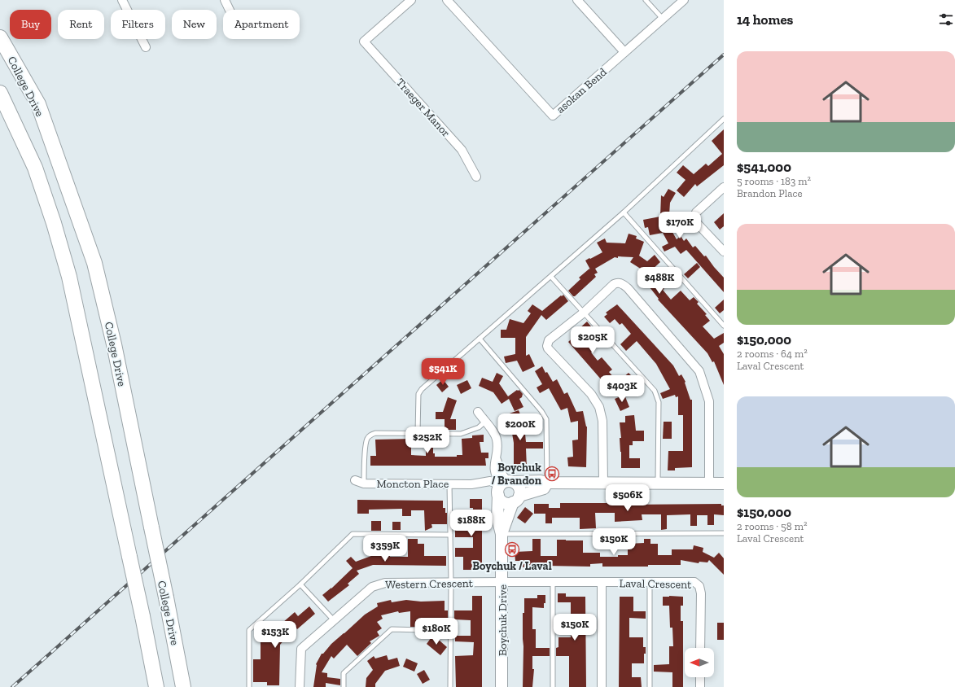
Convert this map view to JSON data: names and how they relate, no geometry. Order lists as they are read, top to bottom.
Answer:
{
  "streets": {
    "highway": ["College Drive"],
    "street": [
      "asokan Bend",
      "Traeger Manor",
      "Moncton Place",
      "Western Crescent",
      "Laval Crescent",
      "Boychuk Drive"
    ]
  },
  "crossings": [
    ["Moncton Place", "Boychuk Drive"],
    ["Western Crescent", "Laval Crescent"],
    ["Western Crescent", "Boychuk Drive"],
    ["Laval Crescent", "Boychuk Drive"]
  ],
  "places": {
    "bus stop": ["Boychuk / Brandon", "Boychuk / Laval"]
  },
  "north": "left",
  "page": {
    "heading": "14 homes",
    "chip": [
      "Buy",
      "Rent",
      "Filters",
      "New",
      "Apartment"
    ],
    "list": [
      {
        "name": "$541,000",
        "note": "5 rooms · 183 m² · Brandon Place"
      },
      {
        "name": "$150,000",
        "note": "2 rooms · 64 m² · Laval Crescent"
      },
      {
        "name": "$150,000",
        "note": "2 rooms · 58 m² · Laval Crescent"
      }
    ],
    "price": [
      "$170K",
      "$488K",
      "$205K",
      "$541K",
      "$403K",
      "$200K",
      "$252K",
      "$506K",
      "$188K",
      "$150K",
      "$359K",
      "$150K",
      "$180K",
      "$153K"
    ]
  }
}
